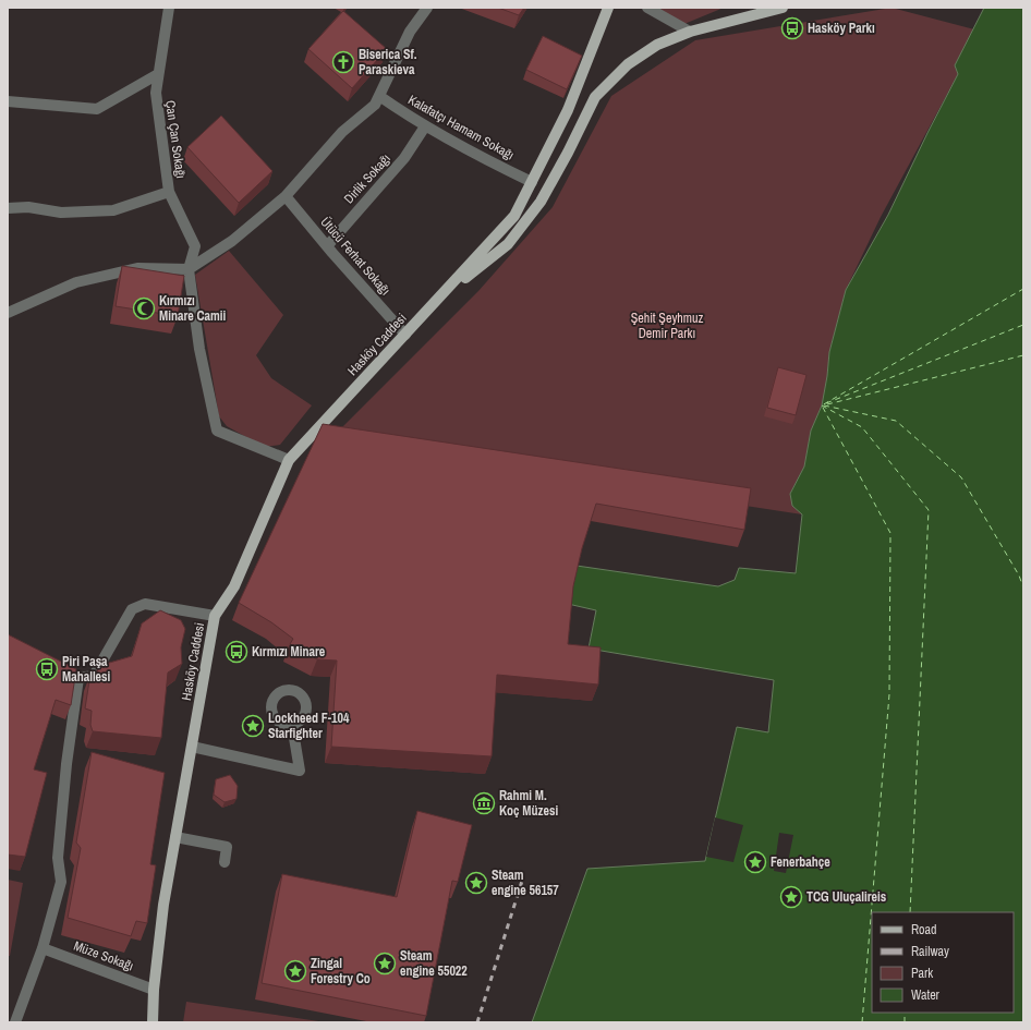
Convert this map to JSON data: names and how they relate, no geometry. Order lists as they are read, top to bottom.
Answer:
{
  "streets": {
    "main road": ["Hasköy Caddesi"],
    "street": [
      "Kalafatçı Hamam Sokağı",
      "Çan Çan Sokağı",
      "Dirlik Sokağı",
      "Ütücü Ferhat Sokağı",
      "Müze Sokağı"
    ]
  },
  "crossings": [
    ["Kalafatçı Hamam Sokağı", "Dirlik Sokağı"],
    ["Dirlik Sokağı", "Ütücü Ferhat Sokağı"],
    ["Ütücü Ferhat Sokağı", "Hasköy Caddesi"],
    ["Hasköy Caddesi", "Müze Sokağı"]
  ],
  "parks": ["Şehit Şeyhmuz Demir Parkı"],
  "places": {
    "bus stop": ["Hasköy Parkı", "Kırmızı Minare", "Piri Paşa Mahallesi"],
    "church": ["Biserica Sf. Paraskieva"],
    "mosque": ["Kırmızı Minare Camii"],
    "place": [
      "Lockheed F-104 Starfighter",
      "Fenerbahçe",
      "Steam engine 56157",
      "TCG Uluçalireis",
      "Steam engine 55022",
      "Zingal Forestry Co"
    ],
    "museum": ["Rahmi M. Koç Müzesi"]
  },
  "legend": [
    "Road",
    "Railway",
    "Park",
    "Water"
  ]
}
